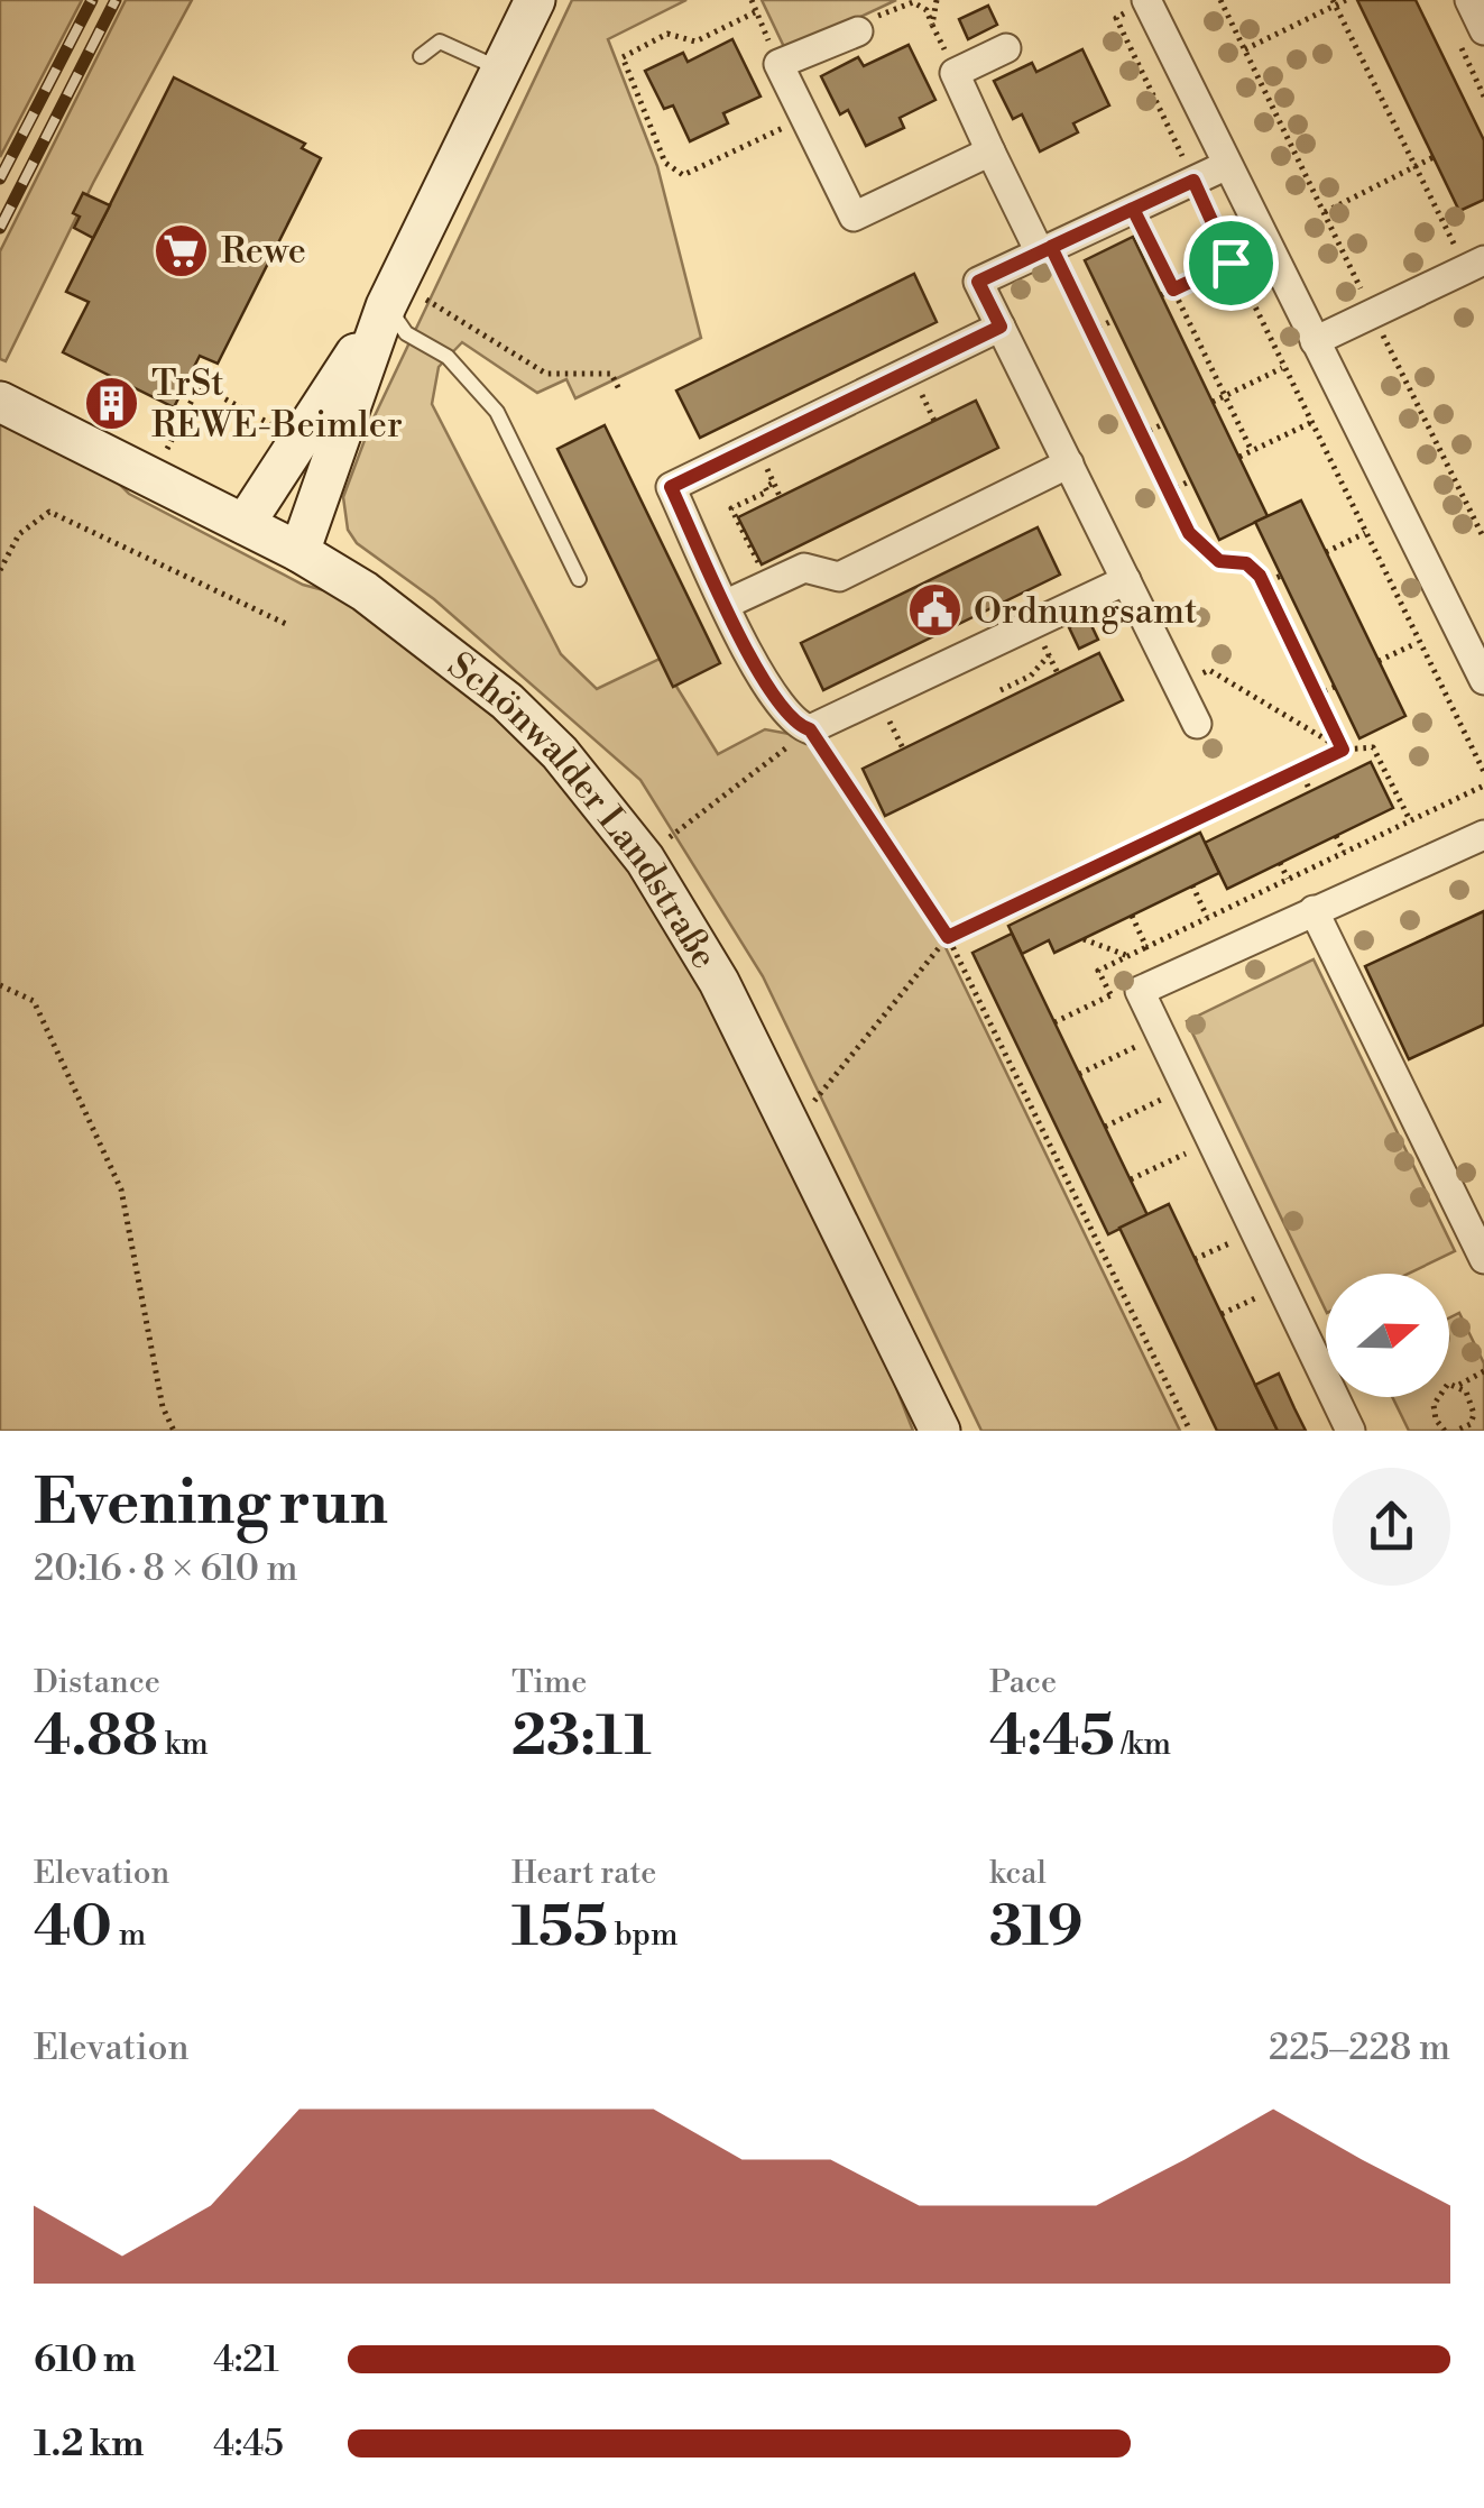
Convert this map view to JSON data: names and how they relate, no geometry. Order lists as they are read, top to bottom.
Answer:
{
  "streets": {
    "main road": ["Schönwalder Landstraße"]
  },
  "places": {
    "supermarket": ["Rewe"],
    "building": ["TrSt REWE-Beimler"],
    "public building": ["Ordnungsamt"]
  },
  "north": "right",
  "page": {
    "heading": ["Evening run", "20:16 · 8 × 610 m"],
    "stats": [
      ["Distance", "4.88 km"],
      ["Time", "23:11"],
      ["Pace", "4:45 /km"],
      ["Elevation", "40 m"],
      ["Heart rate", "155 bpm"],
      ["kcal", "319"]
    ],
    "chart": ["Elevation", "225–228 m"],
    "list": [
      {
        "name": "610 m",
        "note": "4:21"
      },
      {
        "name": "1.2 km",
        "note": "4:45"
      }
    ]
  }
}
